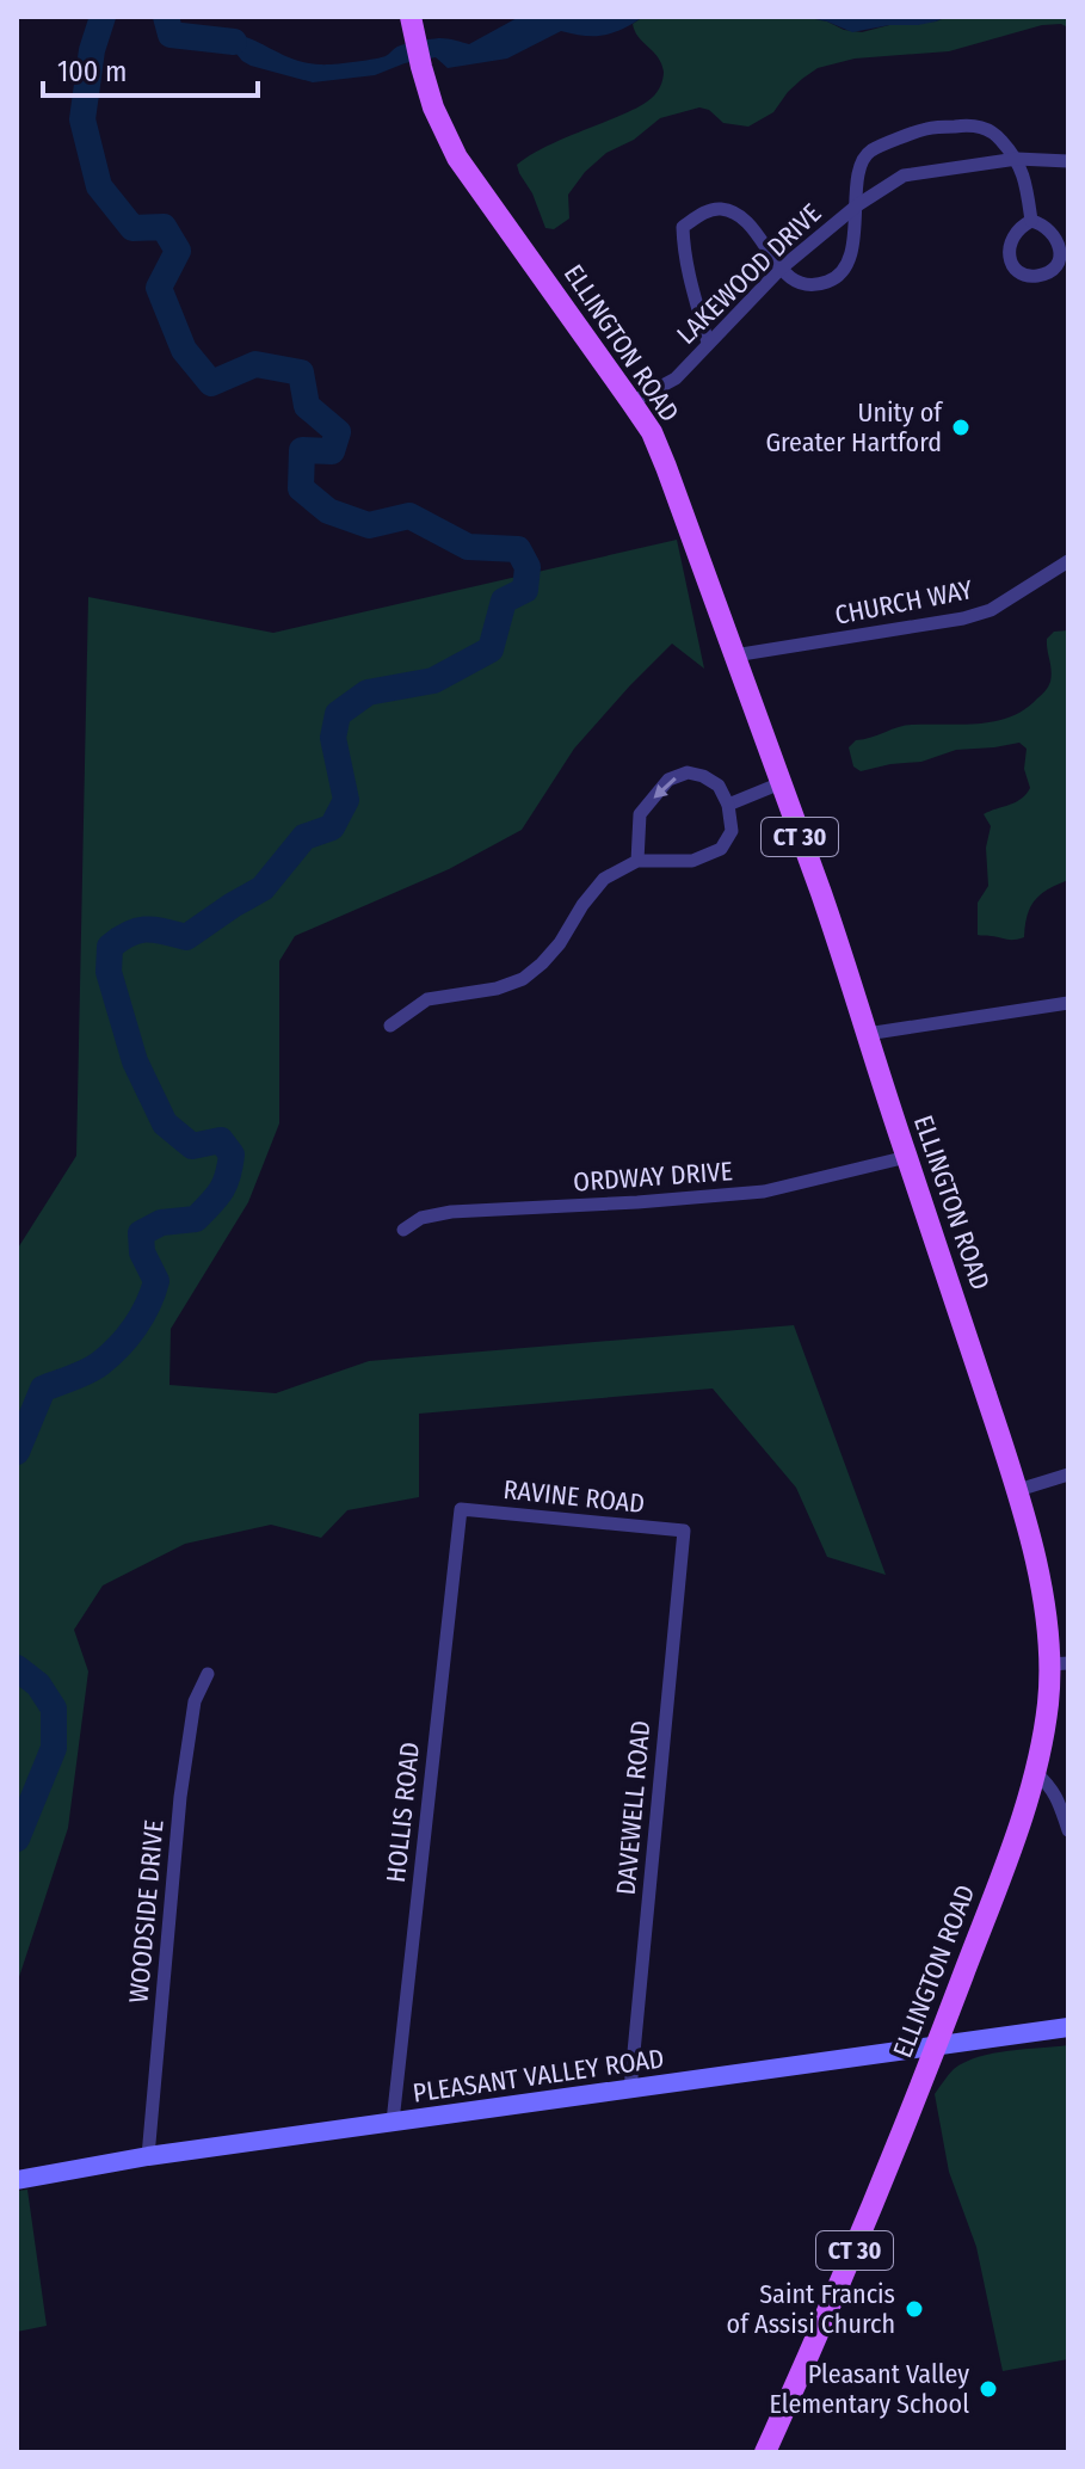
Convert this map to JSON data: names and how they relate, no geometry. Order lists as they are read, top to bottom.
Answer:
{
  "streets": {
    "main road": ["ELLINGTON ROAD", "CT 30", "PLEASANT VALLEY ROAD"],
    "street": [
      "LAKEWOOD DRIVE",
      "CHURCH WAY",
      "ORDWAY DRIVE",
      "RAVINE ROAD",
      "DAVEWELL ROAD",
      "HOLLIS ROAD",
      "WOODSIDE DRIVE"
    ]
  },
  "crossings": [
    ["LAKEWOOD DRIVE", "ELLINGTON ROAD"],
    ["ELLINGTON ROAD", "CHURCH WAY"],
    ["ELLINGTON ROAD", "ORDWAY DRIVE"],
    ["ELLINGTON ROAD", "PLEASANT VALLEY ROAD"],
    ["RAVINE ROAD", "DAVEWELL ROAD"],
    ["RAVINE ROAD", "HOLLIS ROAD"],
    ["DAVEWELL ROAD", "PLEASANT VALLEY ROAD"],
    ["HOLLIS ROAD", "PLEASANT VALLEY ROAD"],
    ["WOODSIDE DRIVE", "PLEASANT VALLEY ROAD"]
  ],
  "places": ["Unity of Greater Hartford", "Saint Francis of Assisi Church", "Pleasant Valley Elementary School"],
  "scale_bar": "100 m"
}
